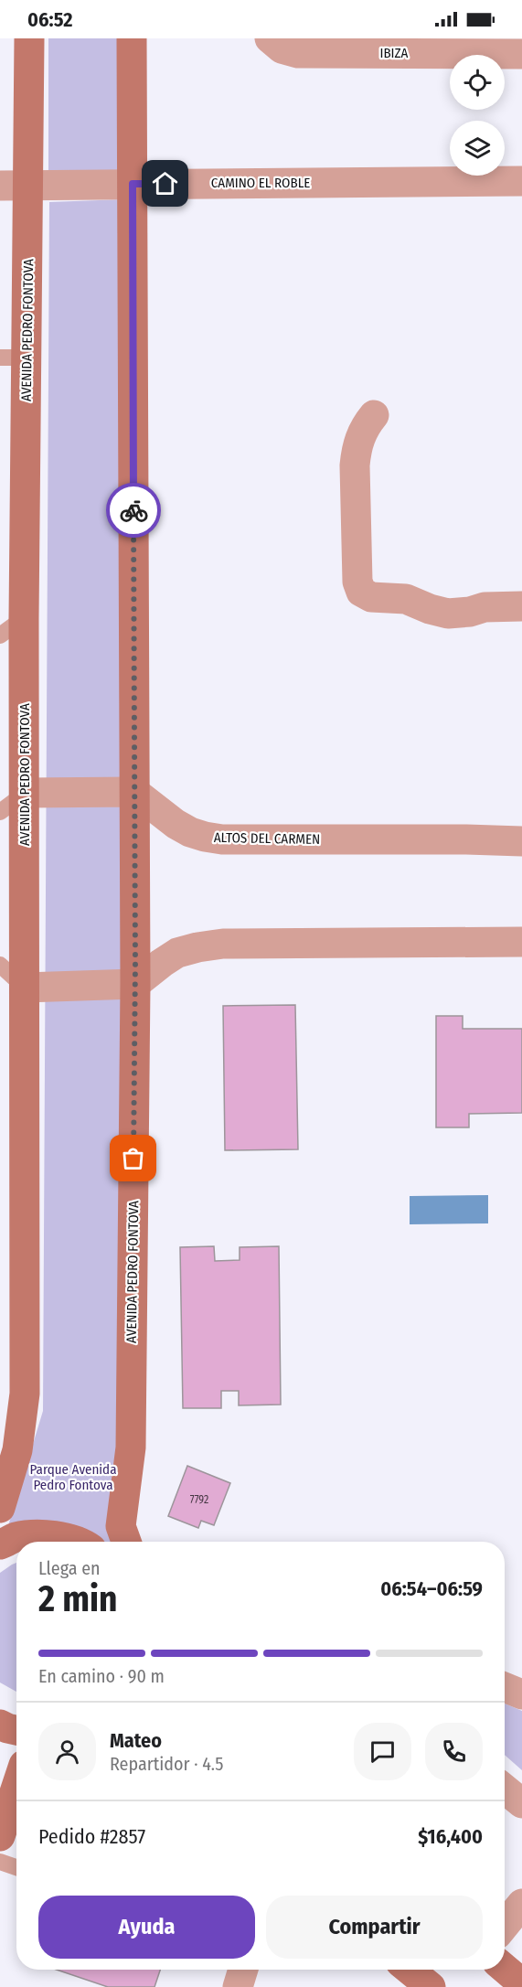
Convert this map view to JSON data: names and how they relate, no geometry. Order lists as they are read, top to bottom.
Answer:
{
  "streets": {
    "street": [
      "IBIZA",
      "CAMINO EL ROBLE",
      "AVENIDA PEDRO FONTOVA",
      "ALTOS DEL CARMEN"
    ]
  },
  "crossings": [
    ["CAMINO EL ROBLE", "AVENIDA PEDRO FONTOVA"],
    ["AVENIDA PEDRO FONTOVA", "ALTOS DEL CARMEN"]
  ],
  "parks": ["Parque Avenida Pedro Fontova"],
  "house_numbers": ["7792"],
  "page": {
    "status": "06:52",
    "heading": ["2 min", "Llega en", "06:54–06:59"],
    "panel": [
      "Mateo",
      "Repartidor · 4.5",
      "Pedido #2857",
      "$16,400"
    ],
    "bar": "En camino · 90 m",
    "buttons": ["Ayuda", "Compartir"]
  }
}
